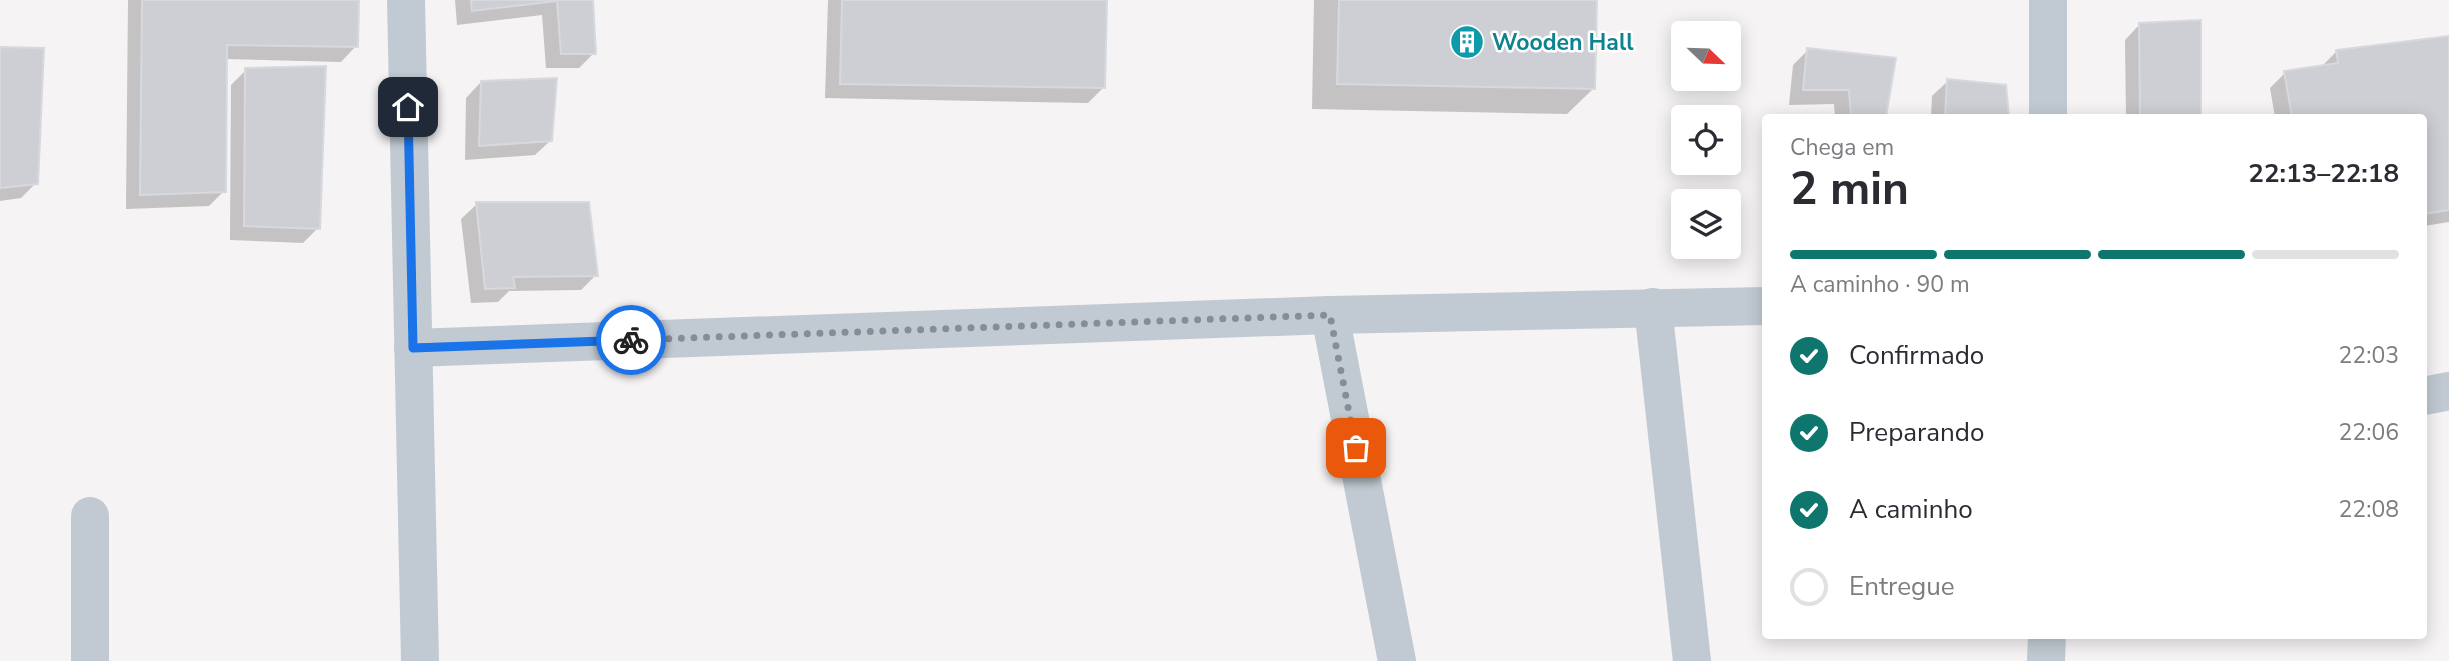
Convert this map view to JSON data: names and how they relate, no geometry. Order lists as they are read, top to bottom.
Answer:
{
  "places": {
    "building": ["Wooden Hall"]
  },
  "north": "bottom right",
  "page": {
    "heading": ["2 min", "Chega em", "22:13–22:18"],
    "bar": "A caminho · 90 m",
    "list": [
      ["Confirmado", "22:03"],
      ["Preparando", "22:06"],
      ["A caminho", "22:08"],
      "Entregue"
    ]
  }
}
